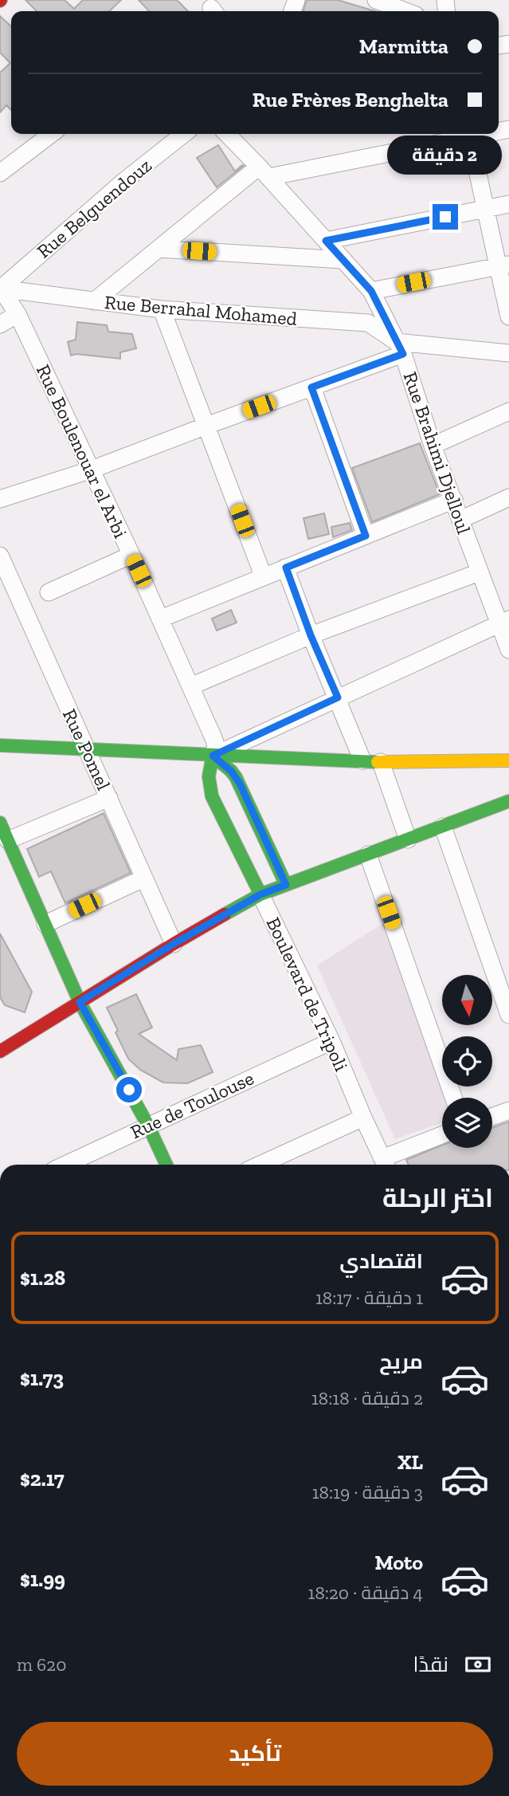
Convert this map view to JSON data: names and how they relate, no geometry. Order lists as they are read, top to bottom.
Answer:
{
  "streets": {
    "street": [
      "Rue Belguendouz",
      "Rue Berrahal Mohamed",
      "Rue Boulenouar el Arbi",
      "Rue Brahimi Djelloul",
      "Rue Pomel",
      "Boulevard de Tripoli",
      "Rue de Toulouse"
    ]
  },
  "crossings": [
    ["Rue Belguendouz", "Rue Berrahal Mohamed"],
    ["Rue Belguendouz", "Rue Boulenouar el Arbi"],
    ["Rue Berrahal Mohamed", "Rue Boulenouar el Arbi"],
    ["Rue Berrahal Mohamed", "Rue Brahimi Djelloul"],
    ["Rue Boulenouar el Arbi", "Boulevard de Tripoli"],
    ["Boulevard de Tripoli", "Rue de Toulouse"]
  ],
  "north": "bottom",
  "page": {
    "banner": ["Marmitta", "Rue Frères Benghelta"],
    "bubble": "2 دقيقة",
    "heading": "اختر الرحلة",
    "list": [
      {
        "name": "اقتصادي",
        "note": "1 دقيقة · 18:17",
        "value": "$1.28"
      },
      {
        "name": "مريح",
        "note": "2 دقيقة · 18:18",
        "value": "$1.73"
      },
      {
        "name": "XL",
        "note": "3 دقيقة · 18:19",
        "value": "$2.17"
      },
      {
        "name": "Moto",
        "note": "4 دقيقة · 18:20",
        "value": "$1.99"
      }
    ],
    "pay": ["نقدًا", "620 m"],
    "buttons": "تأكيد"
  }
}
